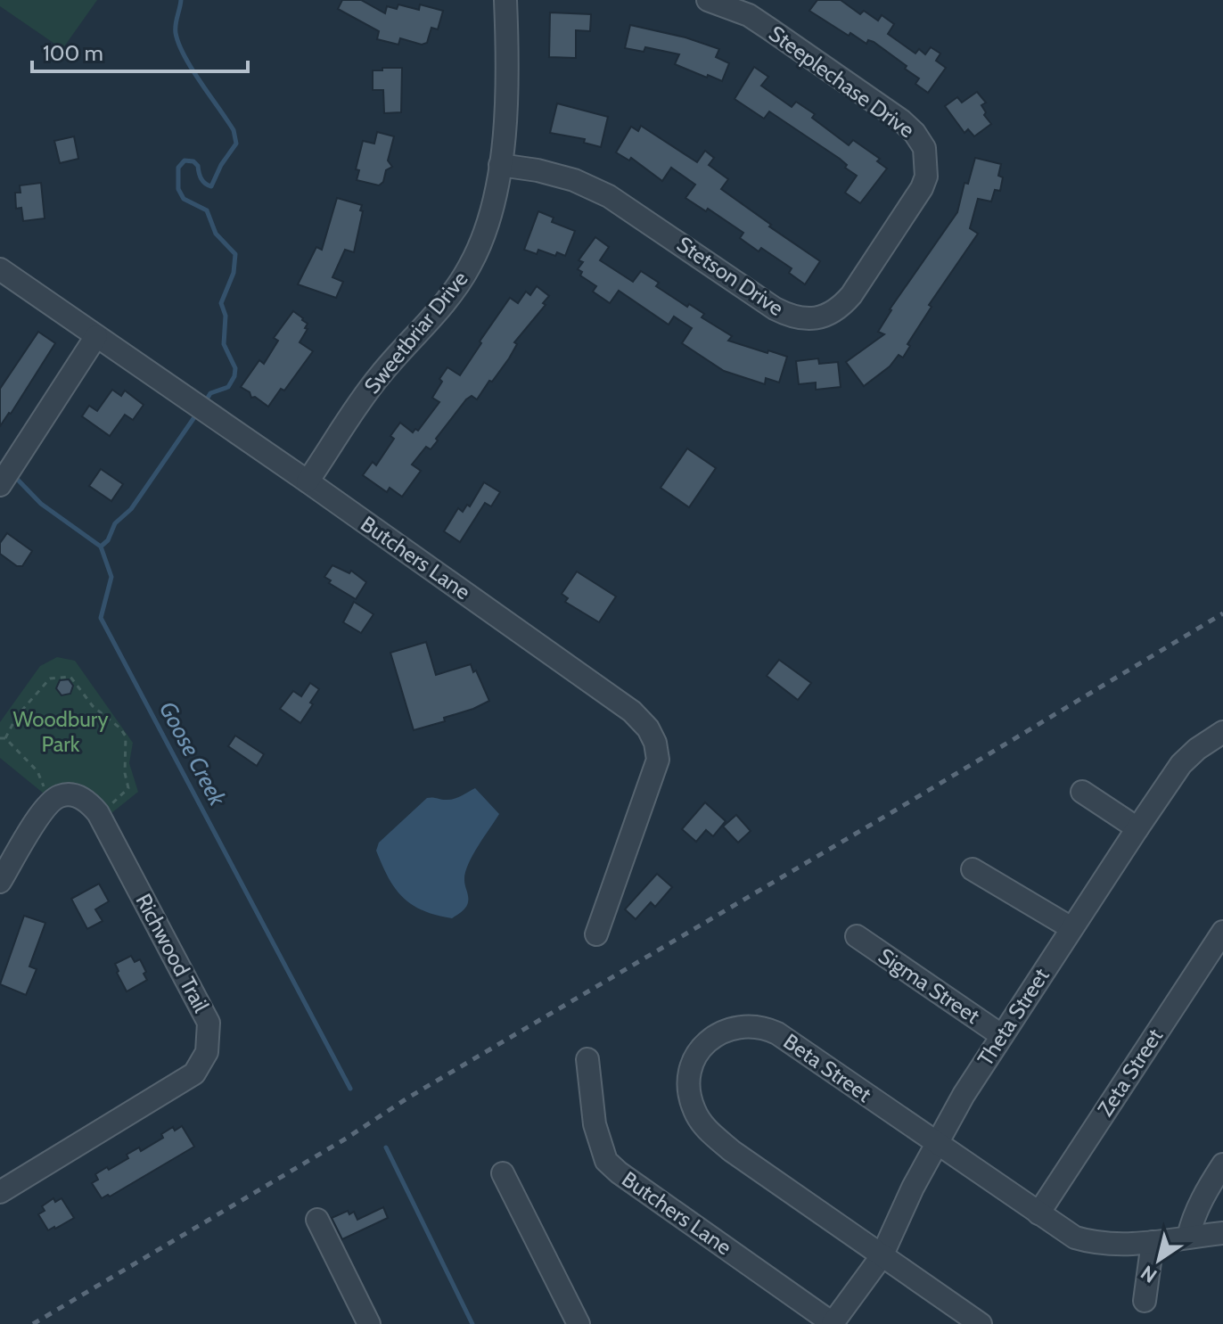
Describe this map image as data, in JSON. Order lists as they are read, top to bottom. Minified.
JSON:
{"streets":{"street":["Steeplechase Drive","Stetson Drive","Sweetbriar Drive","Butchers Lane","Richwood Trail","Sigma Street","Theta Street","Beta Street","Zeta Street"]},"crossings":[["Steeplechase Drive","Stetson Drive"],["Stetson Drive","Sweetbriar Drive"],["Sweetbriar Drive","Butchers Lane"],["Butchers Lane","Theta Street"],["Sigma Street","Theta Street"],["Theta Street","Beta Street"],["Beta Street","Zeta Street"]],"water":["Goose Creek"],"parks":["Woodbury Park"],"scale_bar":"100 m","north":"bottom left"}
